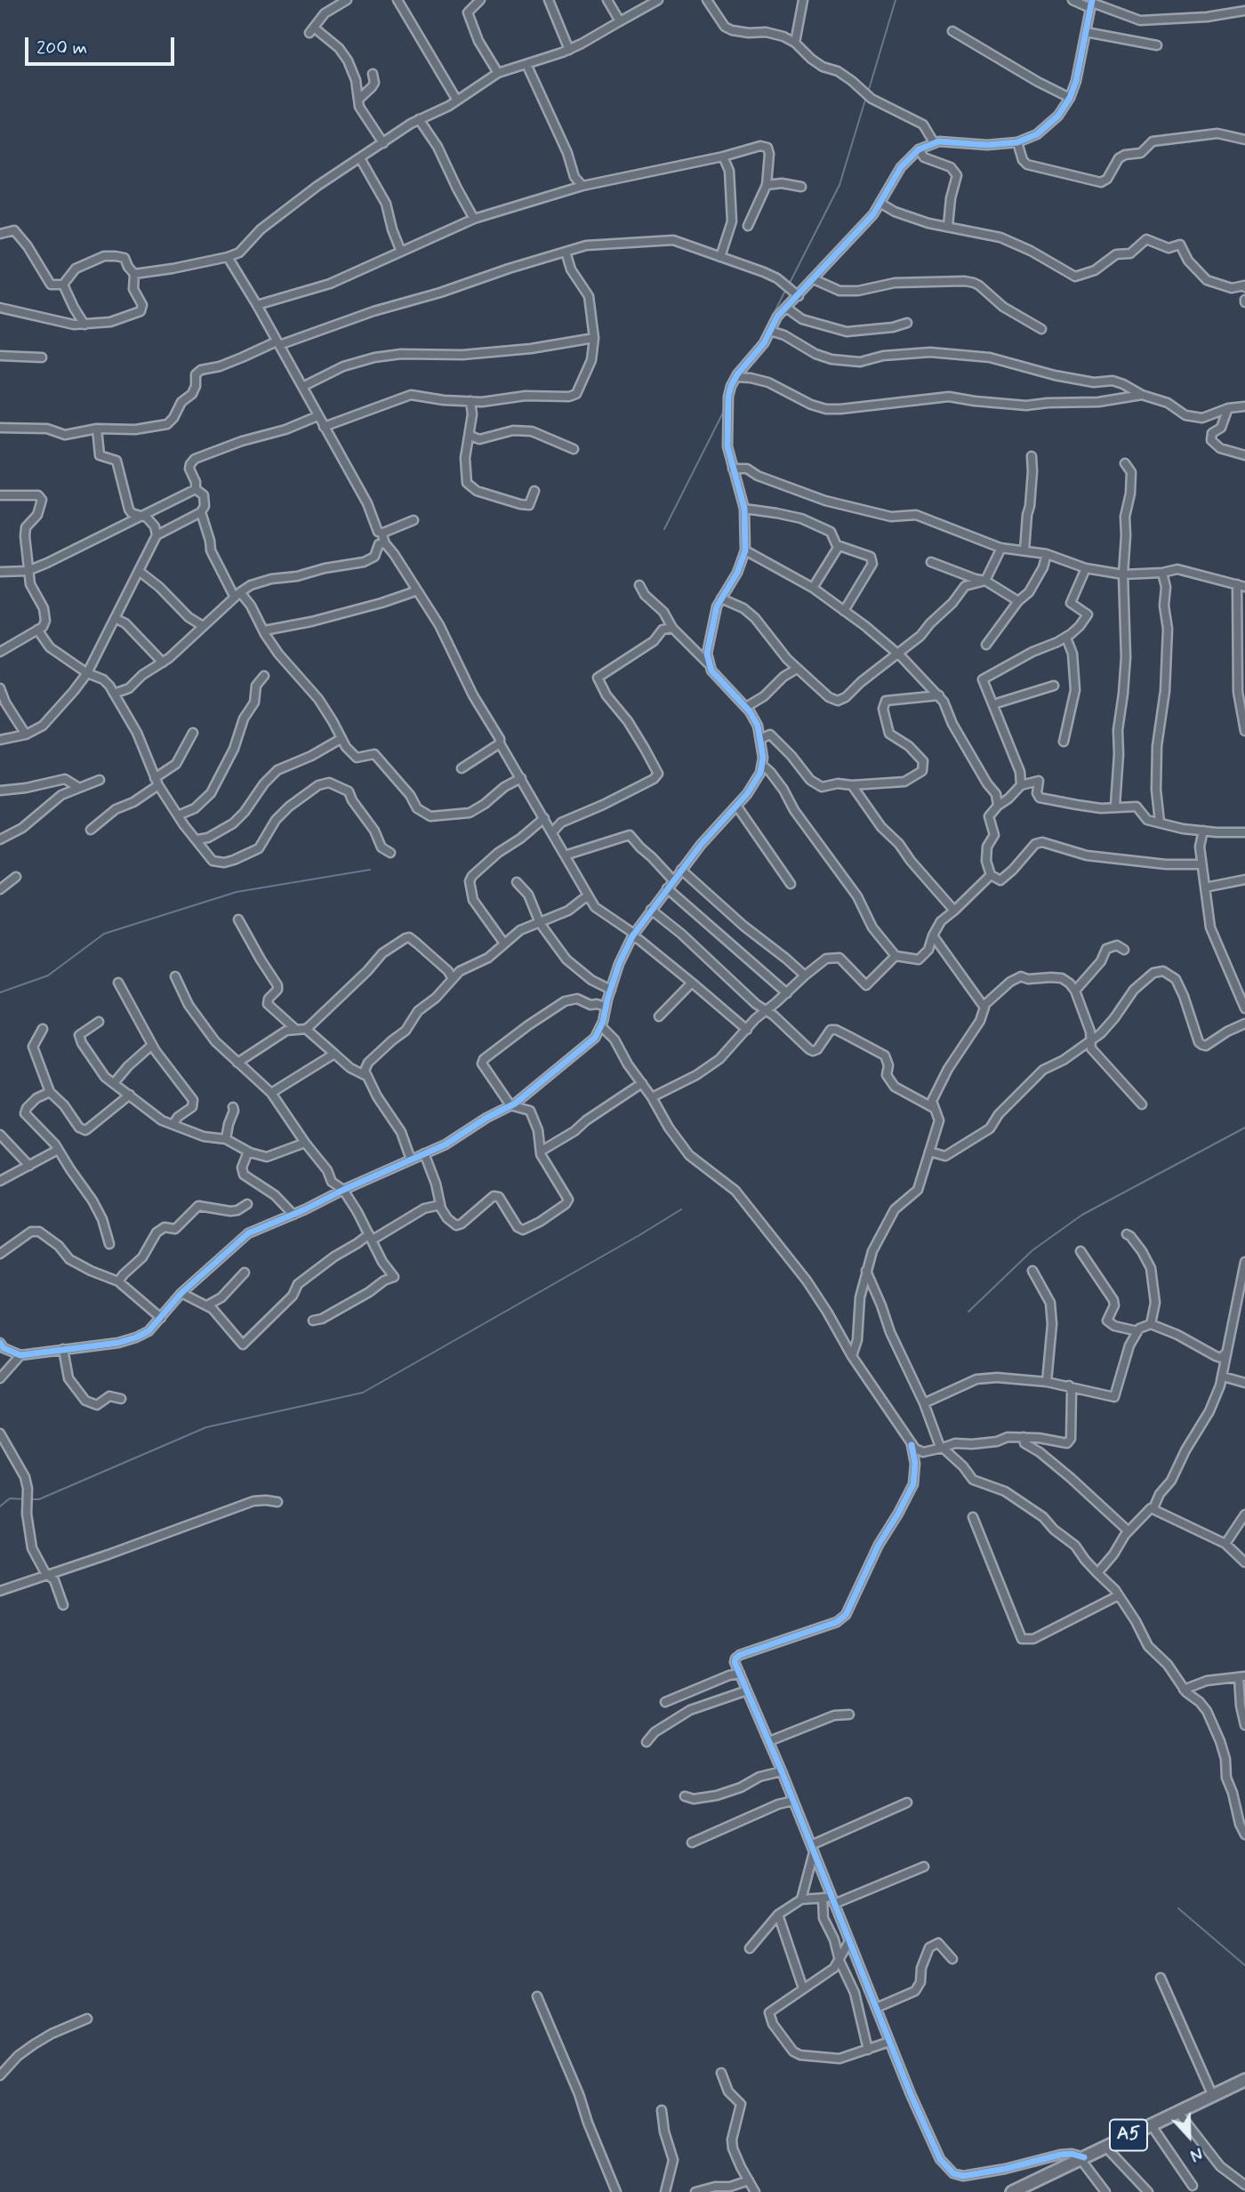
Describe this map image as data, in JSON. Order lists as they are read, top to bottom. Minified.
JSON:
{"streets":{"highway":["A5"]},"scale_bar":"200 m","north":"bottom"}
